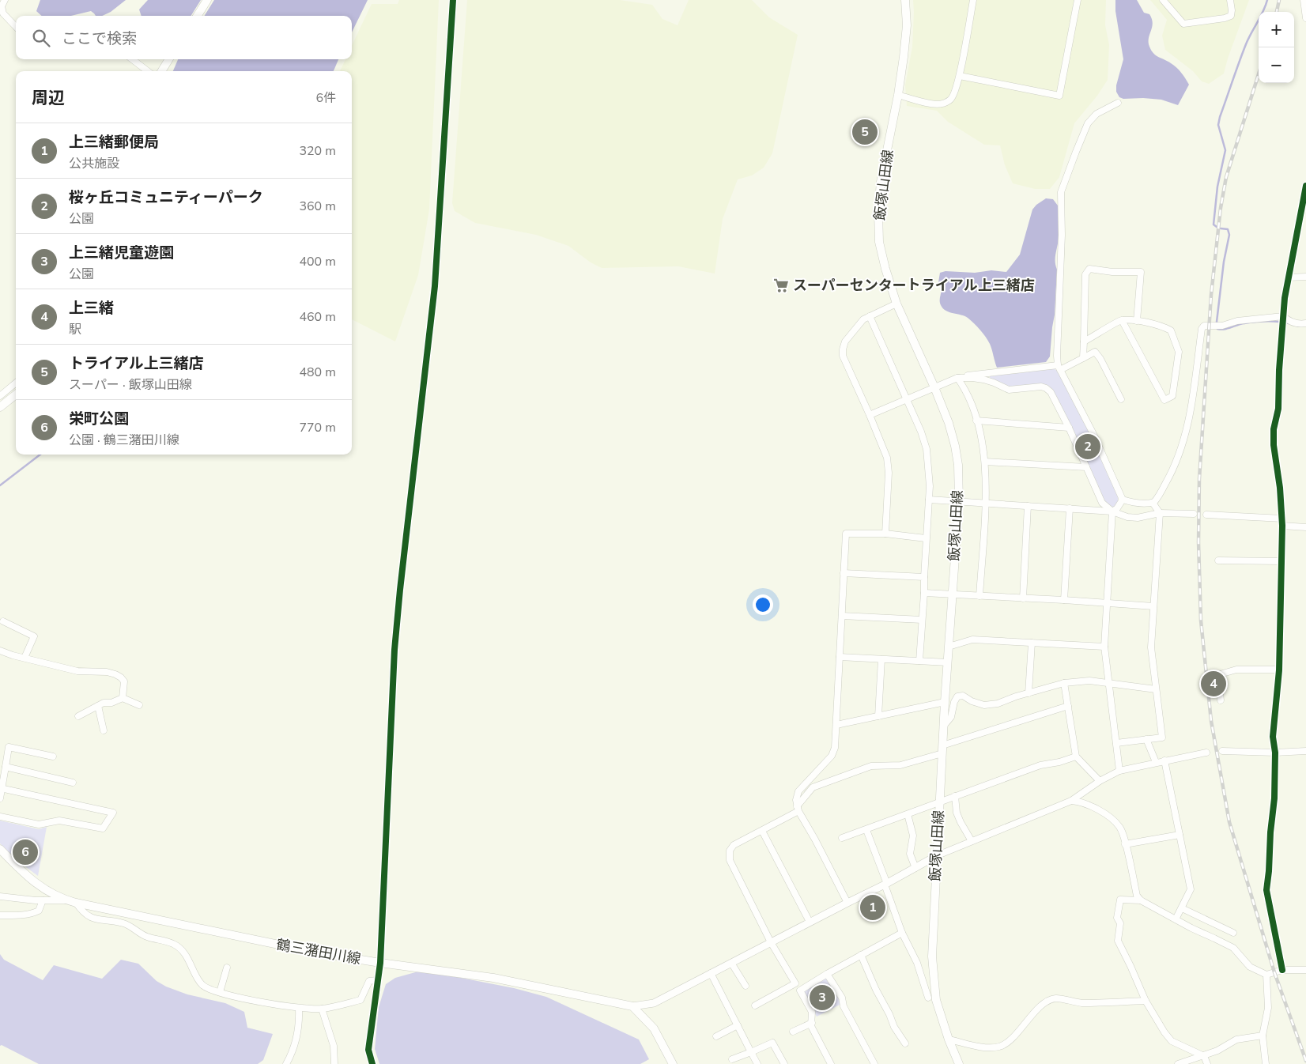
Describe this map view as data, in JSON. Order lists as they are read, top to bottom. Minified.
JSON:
{"streets":{"main road":["飯塚山田線","鶴三潴田川線"]},"places":{"supermarket":["スーパーセンタートライアル上三緒店"]},"page":{"map_buttons":["+","−"],"search":"ここで検索","heading":["周辺","6件"],"pins":["5","2","4","6","1","3"],"list":[{"mark":"1","name":"上三緒郵便局","note":"公共施設","value":"320 m"},{"mark":"2","name":"桜ヶ丘コミュニティーパーク","note":"公園","value":"360 m"},{"mark":"3","name":"上三緒児童遊園","note":"公園","value":"400 m"},{"mark":"4","name":"上三緒","note":"駅","value":"460 m"},{"mark":"5","name":"トライアル上三緒店","note":"スーパー · 飯塚山田線","value":"480 m"},{"mark":"6","name":"栄町公園","note":"公園 · 鶴三潴田川線","value":"770 m"}]}}
